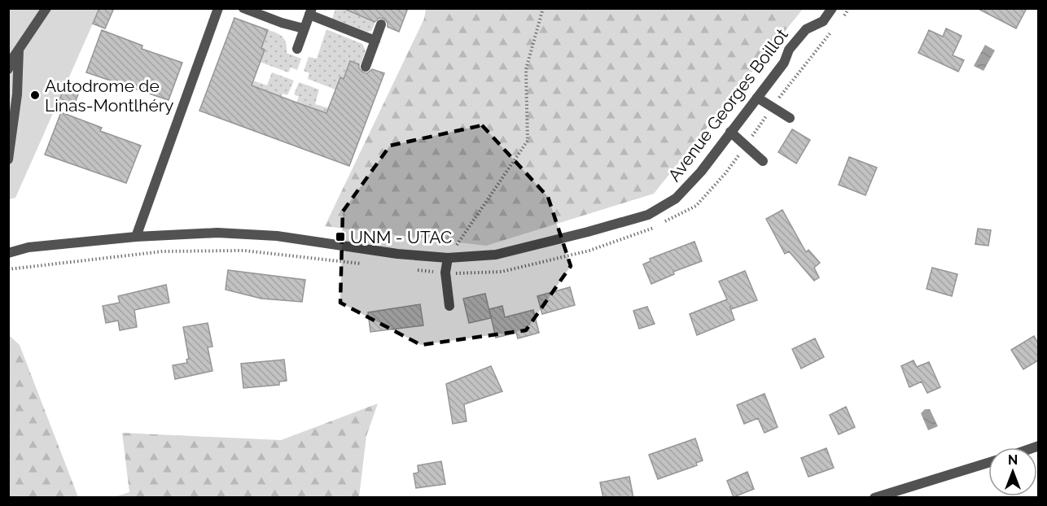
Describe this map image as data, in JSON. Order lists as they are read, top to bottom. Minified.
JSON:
{"streets":{"street":["Avenue Georges Boillot"]},"places":{"other":["Autodrome de Linas-Montlhéry"],"transit":["UNM - UTAC"]},"north":"top"}
